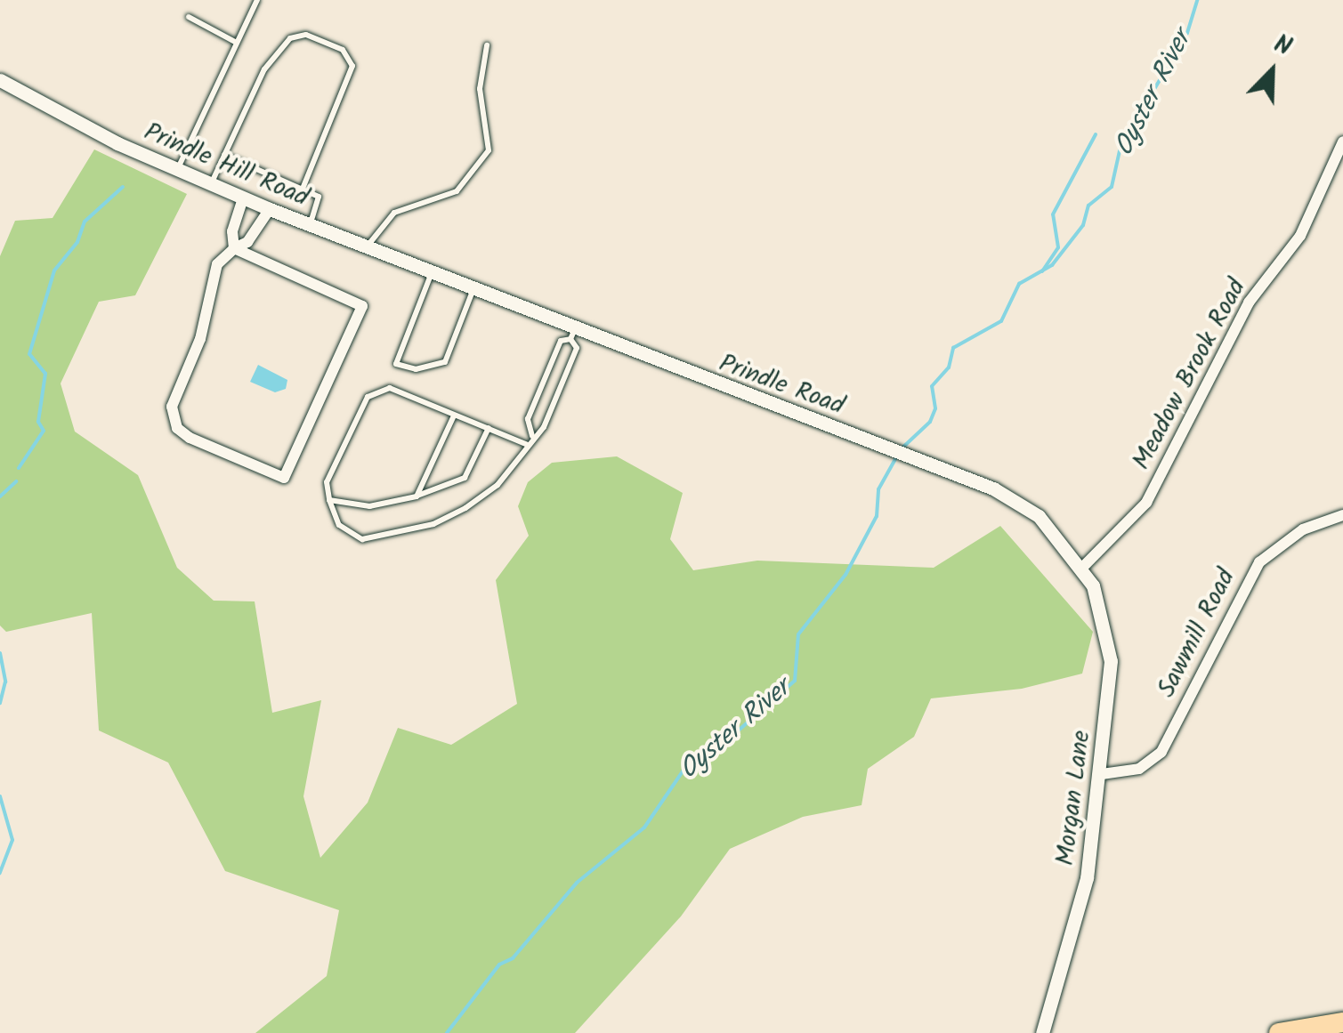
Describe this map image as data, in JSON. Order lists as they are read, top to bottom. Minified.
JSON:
{"streets":{"street":["Prindle Hill Road","Meadow Brook Road","Prindle Road","Sawmill Road","Morgan Lane"]},"crossings":[["Prindle Hill Road","Prindle Road"],["Meadow Brook Road","Prindle Road"],["Meadow Brook Road","Morgan Lane"],["Prindle Road","Morgan Lane"],["Sawmill Road","Morgan Lane"]],"water":["Oyster River"],"north":"top right"}
